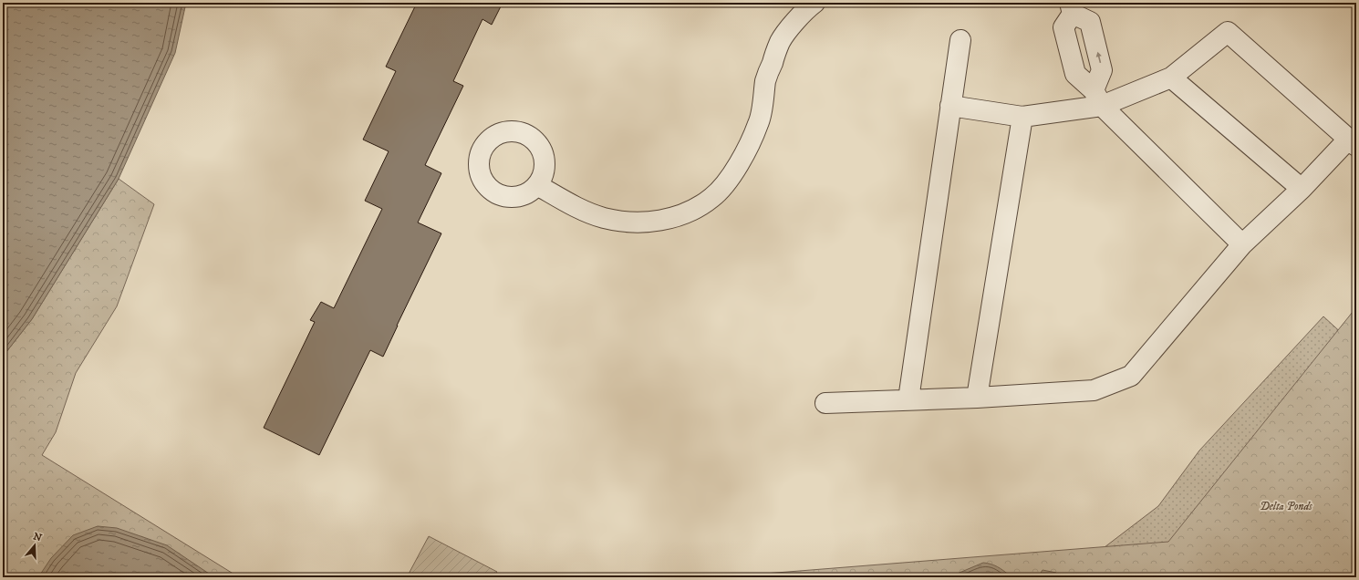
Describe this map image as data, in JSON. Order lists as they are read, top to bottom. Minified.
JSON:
{"parks":["Delta Ponds"],"north":"top"}
